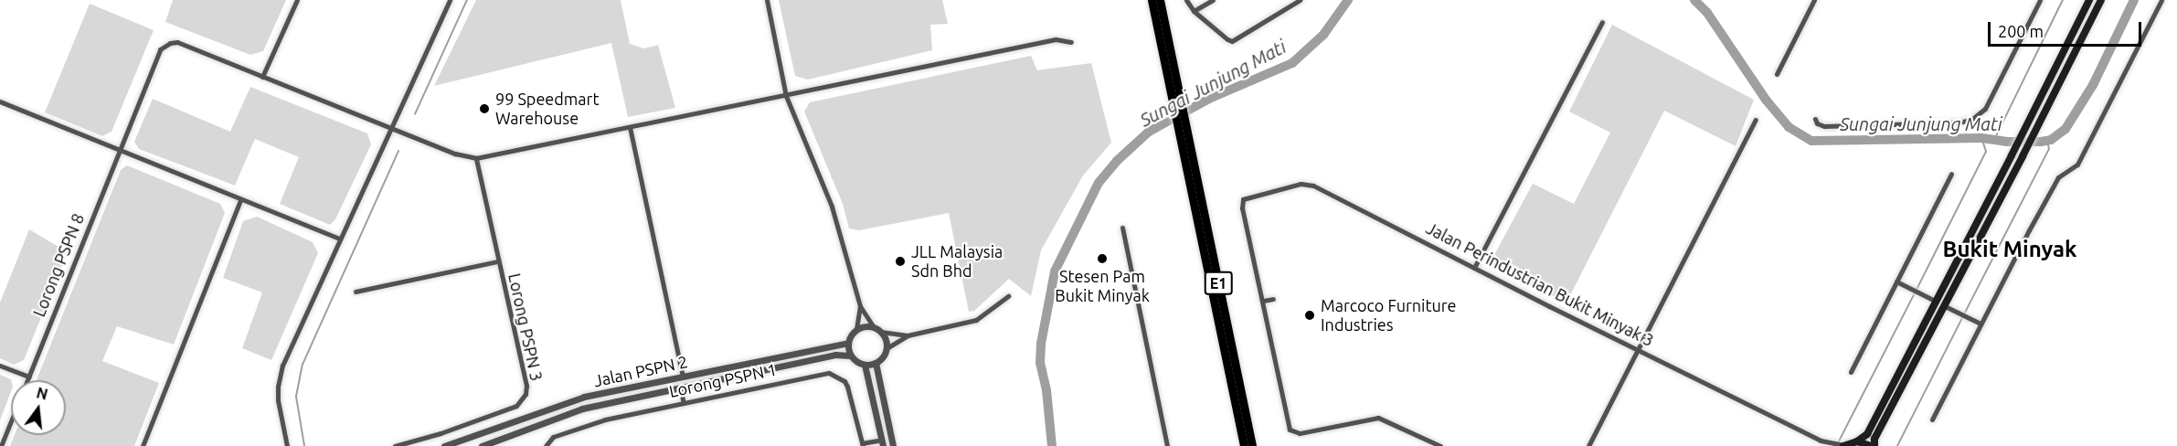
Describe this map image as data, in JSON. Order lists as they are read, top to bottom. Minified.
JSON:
{"streets":{"highway":["E1"],"street":["Lorong PSPN 8","Jalan Perindustrian Bukit Minyak 3","Lorong PSPN 3","Jalan PSPN 2","Lorong PSPN 1"]},"districts":["Bukit Minyak"],"water":["Sungai Junjung Mati"],"places":["99 Speedmart Warehouse","Stesen Pam Bukit Minyak","JLL Malaysia Sdn Bhd","Marcoco Furniture Industries"],"scale_bar":"200 m","north":"top"}
